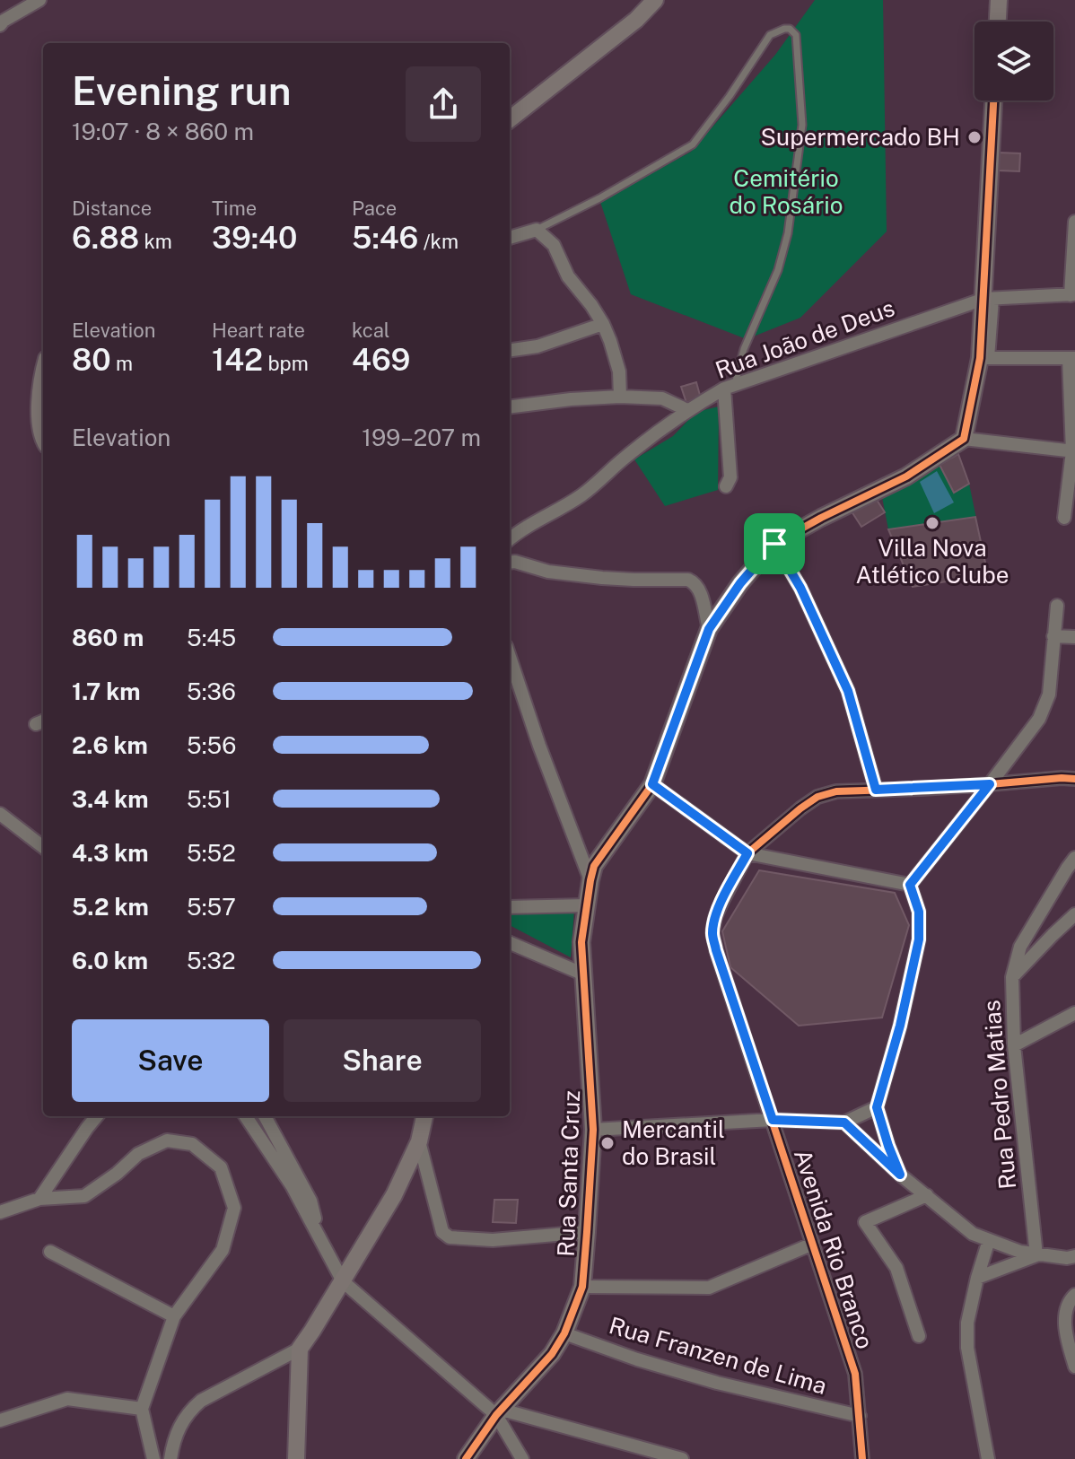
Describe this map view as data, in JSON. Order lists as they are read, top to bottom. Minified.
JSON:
{"streets":{"street":["Rua João de Deus","Rua Pedro Matias","Rua Santa Cruz","Avenida Rio Branco","Rua Franzen de Lima"]},"crossings":[["Rua Santa Cruz","Rua Franzen de Lima"],["Avenida Rio Branco","Rua Franzen de Lima"]],"parks":["Cemitério do Rosário"],"places":["Supermercado BH","Villa Nova Atlético Clube","Mercantil do Brasil"],"page":{"heading":["Evening run","19:07 · 8 × 860 m"],"stats":[["Distance","6.88 km"],["Time","39:40"],["Pace","5:46 /km"],["Elevation","80 m"],["Heart rate","142 bpm"],["kcal","469"]],"chart":["Elevation","199–207 m"],"list":[{"name":"860 m","note":"5:45"},{"name":"1.7 km","note":"5:36"},{"name":"2.6 km","note":"5:56"},{"name":"3.4 km","note":"5:51"},{"name":"4.3 km","note":"5:52"},{"name":"5.2 km","note":"5:57"},{"name":"6.0 km","note":"5:32"}],"buttons":["Save","Share"]}}
